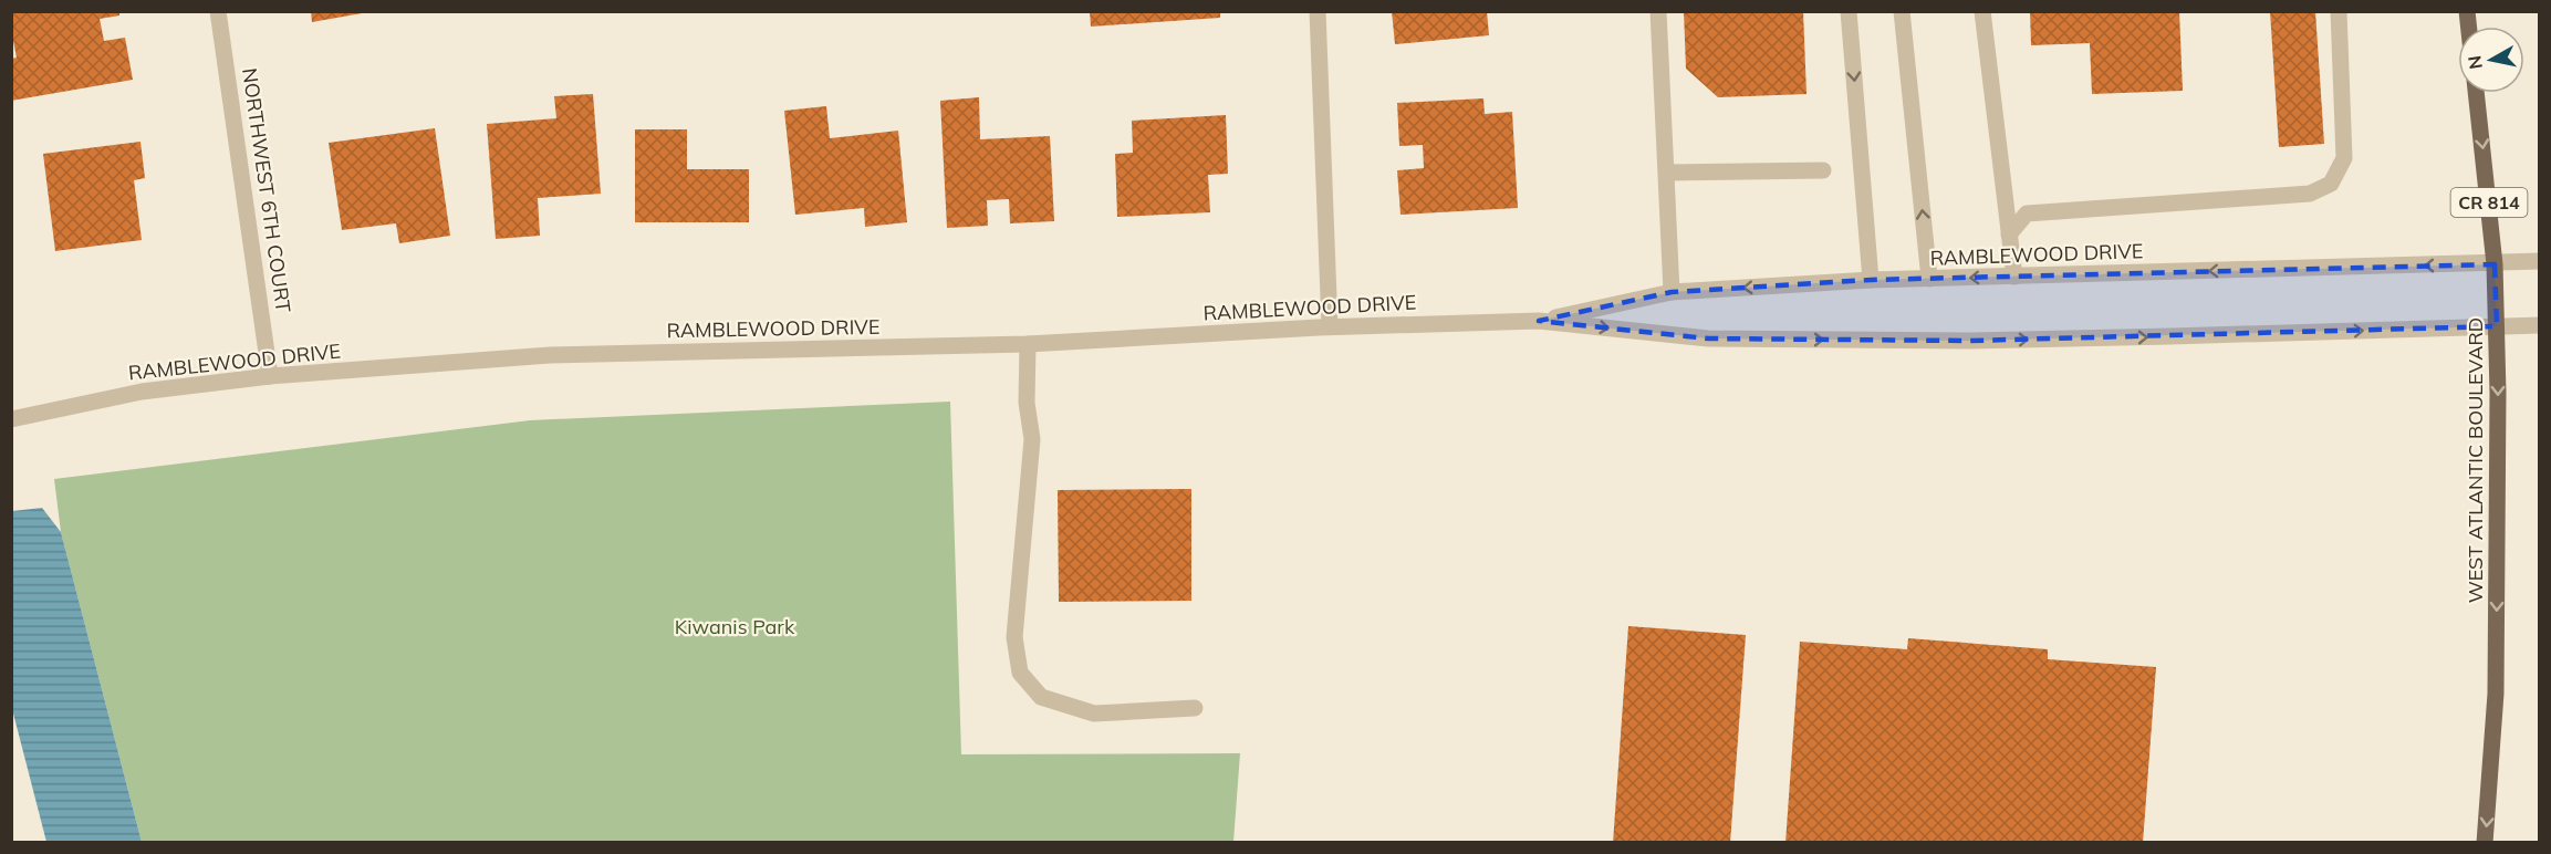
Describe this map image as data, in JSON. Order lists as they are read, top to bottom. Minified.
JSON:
{"streets":{"main road":["CR 814","WEST ATLANTIC BOULEVARD"],"street":["NORTHWEST 6TH COURT","RAMBLEWOOD DRIVE"]},"crossings":[["NORTHWEST 6TH COURT","RAMBLEWOOD DRIVE"],["RAMBLEWOOD DRIVE","WEST ATLANTIC BOULEVARD"]],"one_way":["WEST ATLANTIC BOULEVARD"],"parks":["Kiwanis Park"],"north":"left"}
